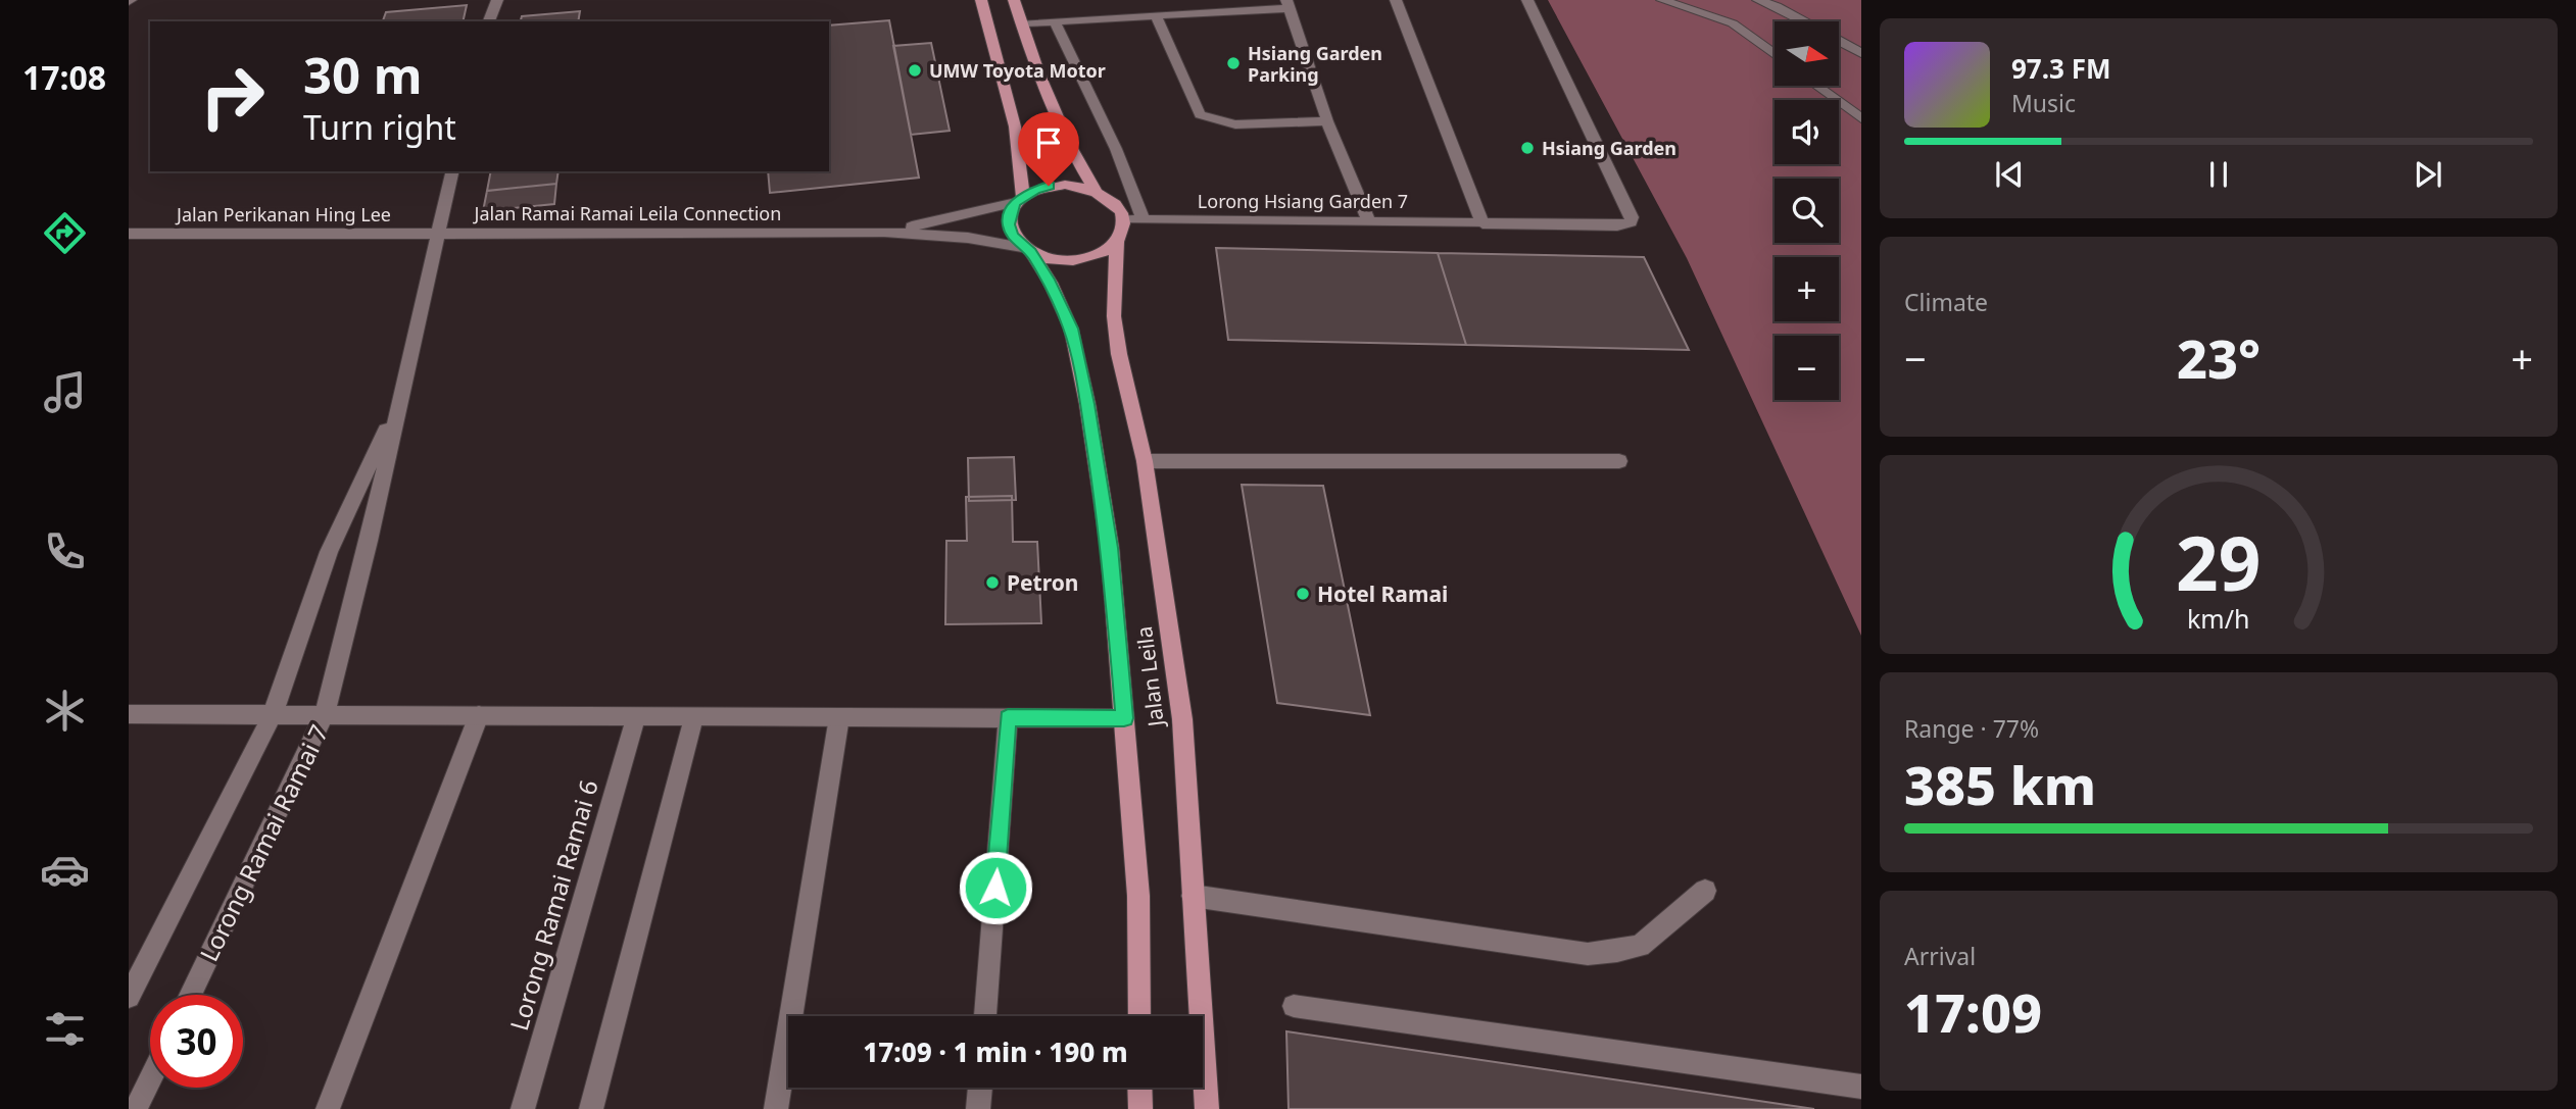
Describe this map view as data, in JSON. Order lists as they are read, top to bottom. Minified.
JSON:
{"streets":{"main road":["Jalan Leila"],"street":["Lorong Hsiang Garden 7","Jalan Ramai Ramai Leila Connection","Jalan Perikanan Hing Lee","Lorong Ramai Ramai 7","Lorong Ramai Ramai 6"]},"crossings":[["Lorong Hsiang Garden 7","Jalan Ramai Ramai Leila Connection"],["Lorong Hsiang Garden 7","Jalan Leila"],["Jalan Ramai Ramai Leila Connection","Jalan Perikanan Hing Lee"],["Jalan Ramai Ramai Leila Connection","Jalan Leila"]],"places":["Hsiang Garden Parking","UMW Toyota Motor","Hsiang Garden","Petron","Hotel Ramai"],"north":"right","page":{"tabs":"17:08","map_buttons":["+","−"],"turn":["30 m","Turn right"],"song":["97.3 FM","Music"],"tile":["Climate",["Range · 77%","385 km"],["Arrival","17:09"]],"heat":["−","23°","+"],"limit":"30","trip":"17:09 · 1 min · 190 m","gauge":["29","km/h"]}}
